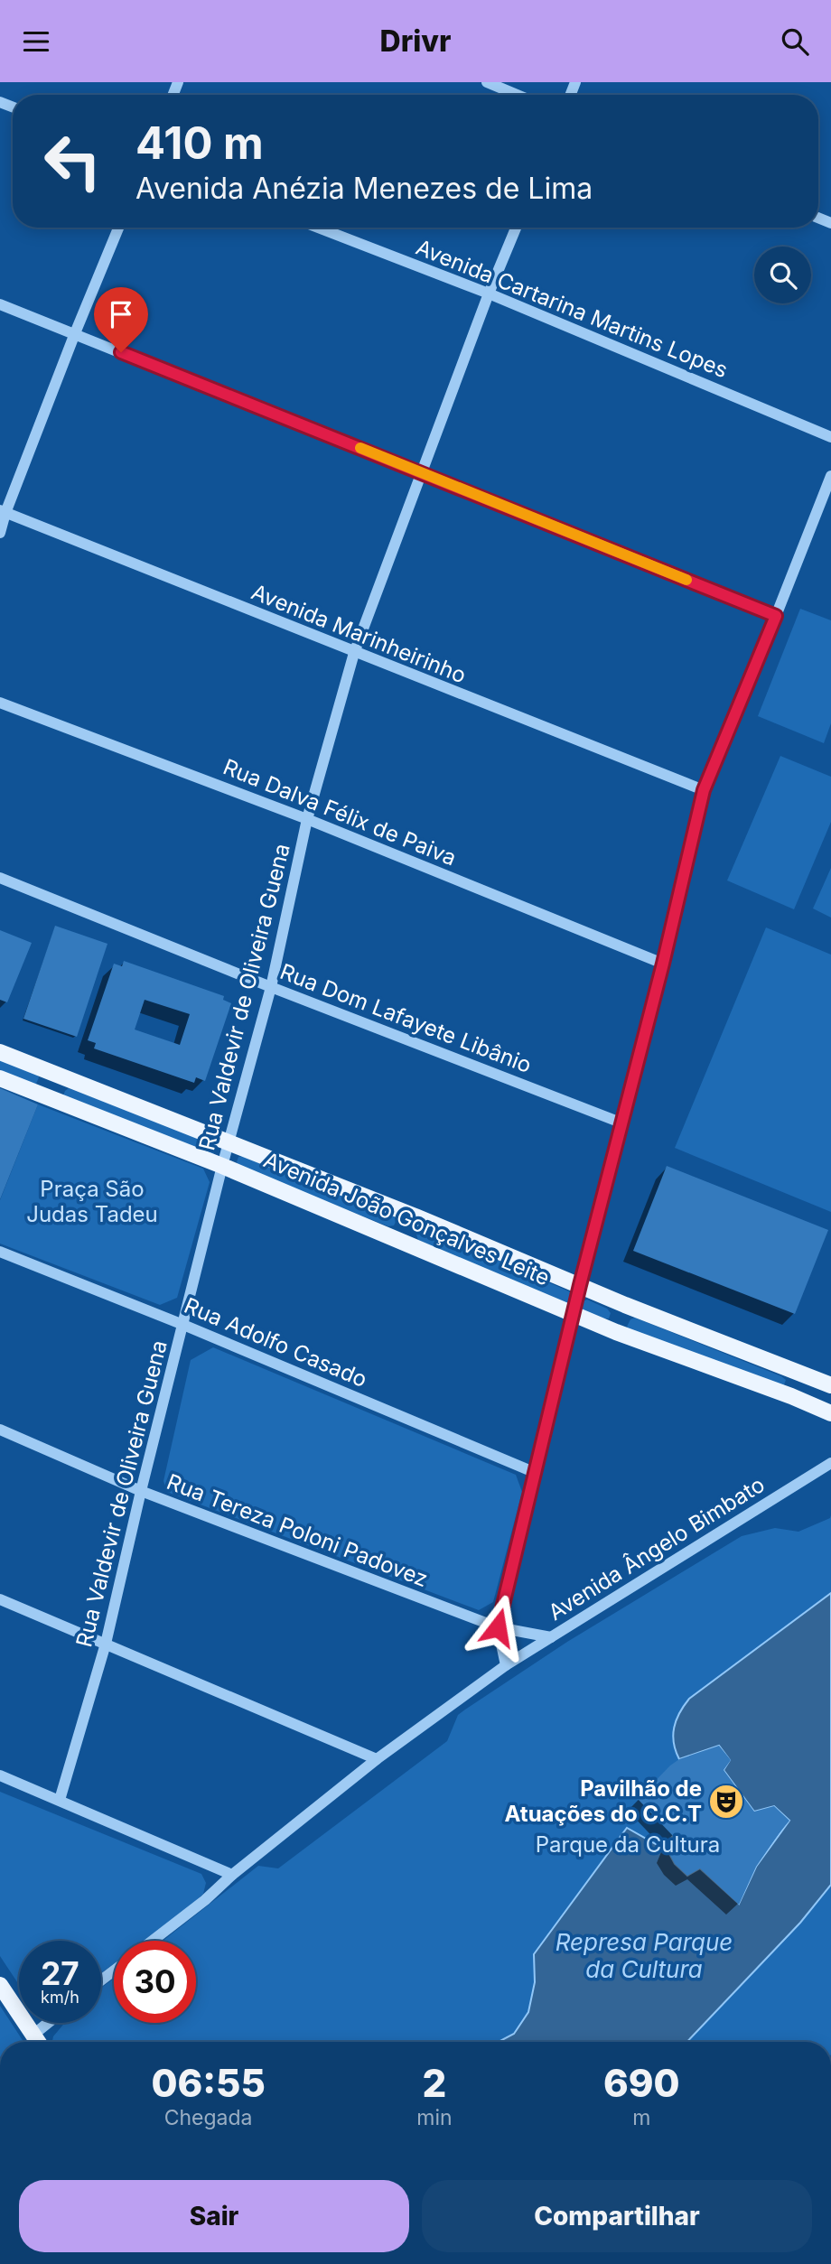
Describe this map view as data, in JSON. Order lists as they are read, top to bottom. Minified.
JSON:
{"streets":{"main road":["Avenida João Gonçalves Leite"],"street":["Avenida Cartarina Martins Lopes","Avenida Marinheirinho","Rua Dalva Félix de Paiva","Rua Valdevir de Oliveira Guena","Rua Dom Lafayete Libânio","Rua Adolfo Casado","Rua Tereza Poloni Padovez","Avenida Ângelo Bimbato"]},"crossings":[["Avenida Cartarina Martins Lopes","Rua Valdevir de Oliveira Guena"],["Avenida Marinheirinho","Rua Valdevir de Oliveira Guena"],["Rua Dalva Félix de Paiva","Rua Valdevir de Oliveira Guena"],["Rua Valdevir de Oliveira Guena","Rua Dom Lafayete Libânio"],["Rua Valdevir de Oliveira Guena","Avenida João Gonçalves Leite"],["Rua Valdevir de Oliveira Guena","Rua Adolfo Casado"],["Rua Valdevir de Oliveira Guena","Rua Tereza Poloni Padovez"],["Rua Tereza Poloni Padovez","Avenida Ângelo Bimbato"]],"water":["Represa Parque da Cultura"],"parks":["Praça São Judas Tadeu","Parque da Cultura"],"places":{"theatre":["Pavilhão de Atuações do C.C.T"]},"page":{"header":"Drivr","turn":["410 m","Avenida Anézia Menezes de Lima"],"speed":"27 km/h","limit":"30","eta":["06:55","Chegada","2","min","690","m"],"buttons":["Sair","Compartilhar"]}}
